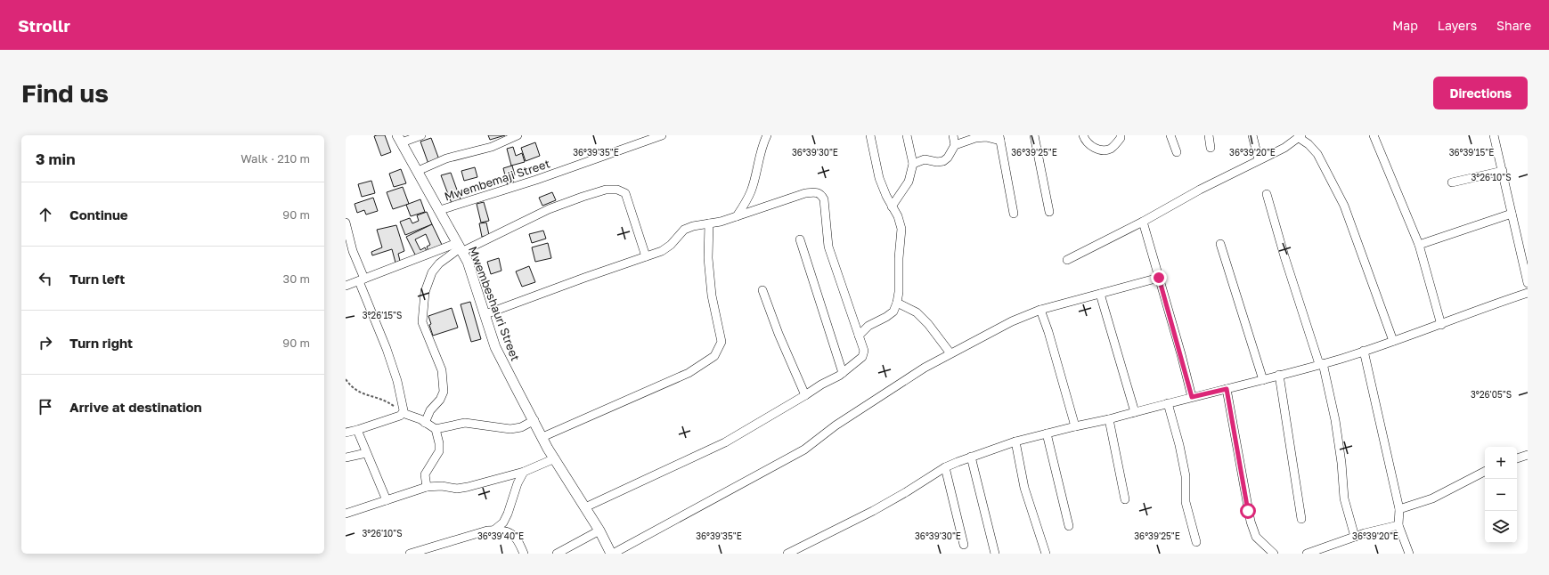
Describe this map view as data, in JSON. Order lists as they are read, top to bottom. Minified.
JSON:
{"streets":{"street":["Mwembemaji Street","Mwembeshauri Street"]},"crossings":[["Mwembemaji Street","Mwembeshauri Street"]],"page":{"header":"Strollr","nav":["Map","Layers","Share"],"buttons":"Directions","title":"Find us","heading":["3 min","Walk · 210 m"],"list":[["Continue","90 m"],["Turn left","30 m"],["Turn right","90 m"],"Arrive at destination"],"map_buttons":["+","−"]},"coordinates":["36°39'35\"E","36°39'30\"E","36°39'25\"E","36°39'20\"E","36°39'15\"E","3°26'10\"S","3°26'15\"S","3°26'05\"S","36°39'40\"E"]}
